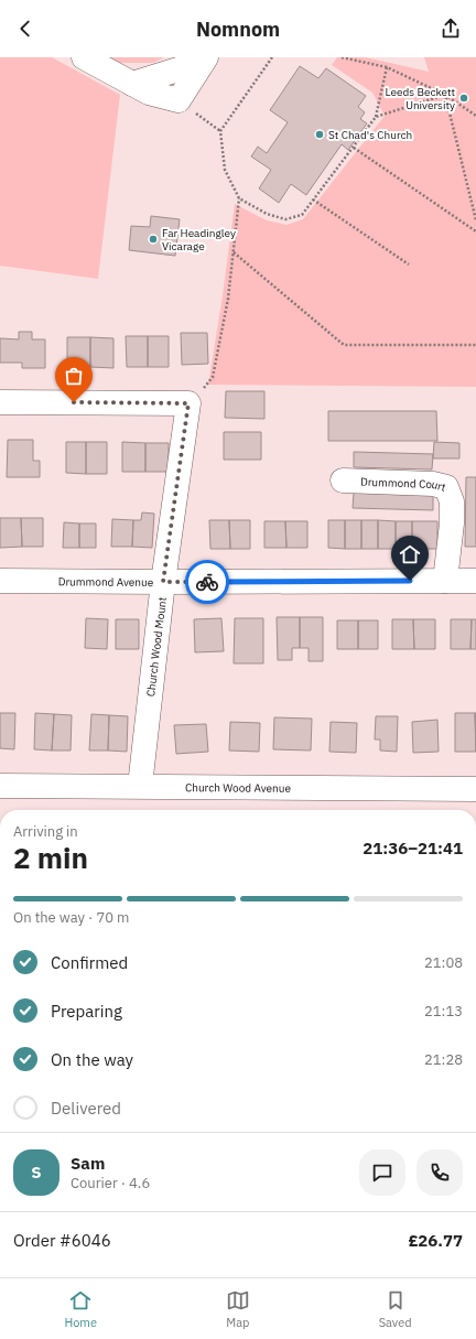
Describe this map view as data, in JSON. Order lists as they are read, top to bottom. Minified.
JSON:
{"streets":{"street":["Drummond Court","Drummond Avenue","Church Wood Mount","Church Wood Avenue"]},"crossings":[["Drummond Court","Drummond Avenue"],["Drummond Avenue","Church Wood Mount"],["Church Wood Mount","Church Wood Avenue"]],"places":["Leeds Beckett University","St Chad's Church","Far Headingley Vicarage"],"page":{"header":"Nomnom","heading":["2 min","Arriving in","21:36–21:41"],"panel":["Sam","Courier · 4.6","Order #6046","£26.77"],"bar":"On the way · 70 m","list":[["Confirmed","21:08"],["Preparing","21:13"],["On the way","21:28"],"Delivered"],"round":"S","tabs":["Home","Map","Saved"]}}
